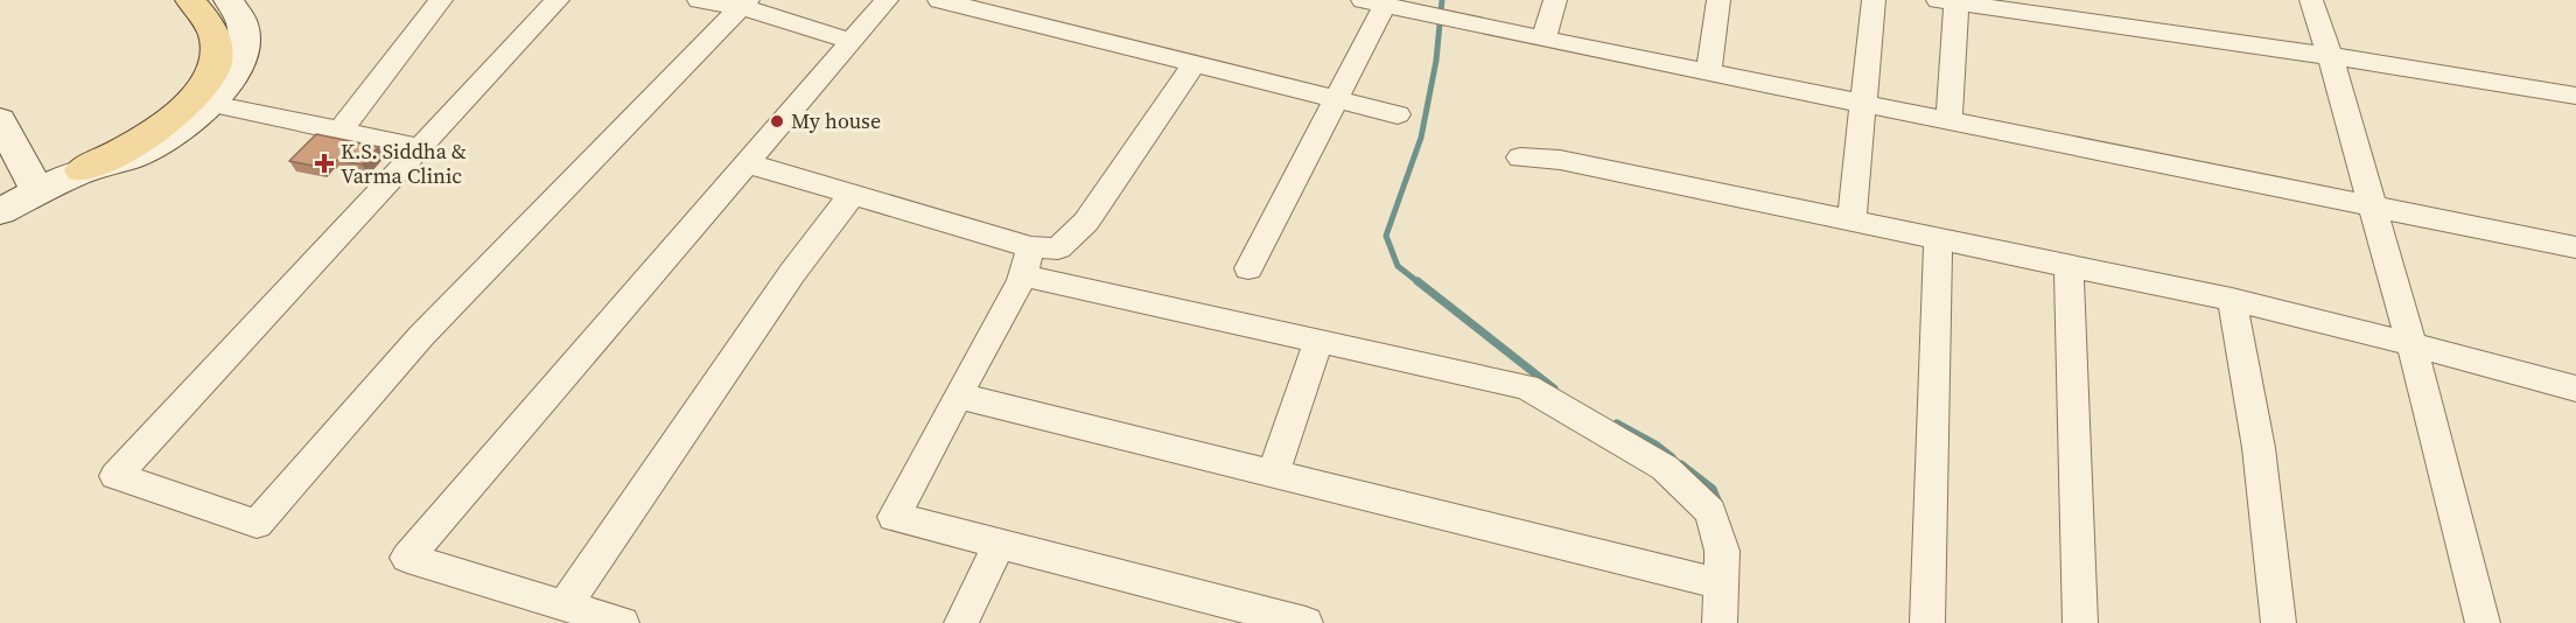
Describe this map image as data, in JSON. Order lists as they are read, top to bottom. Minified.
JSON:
{"places":{"other":["My house"],"health":["K.S. Siddha & Varma Clinic"]}}
